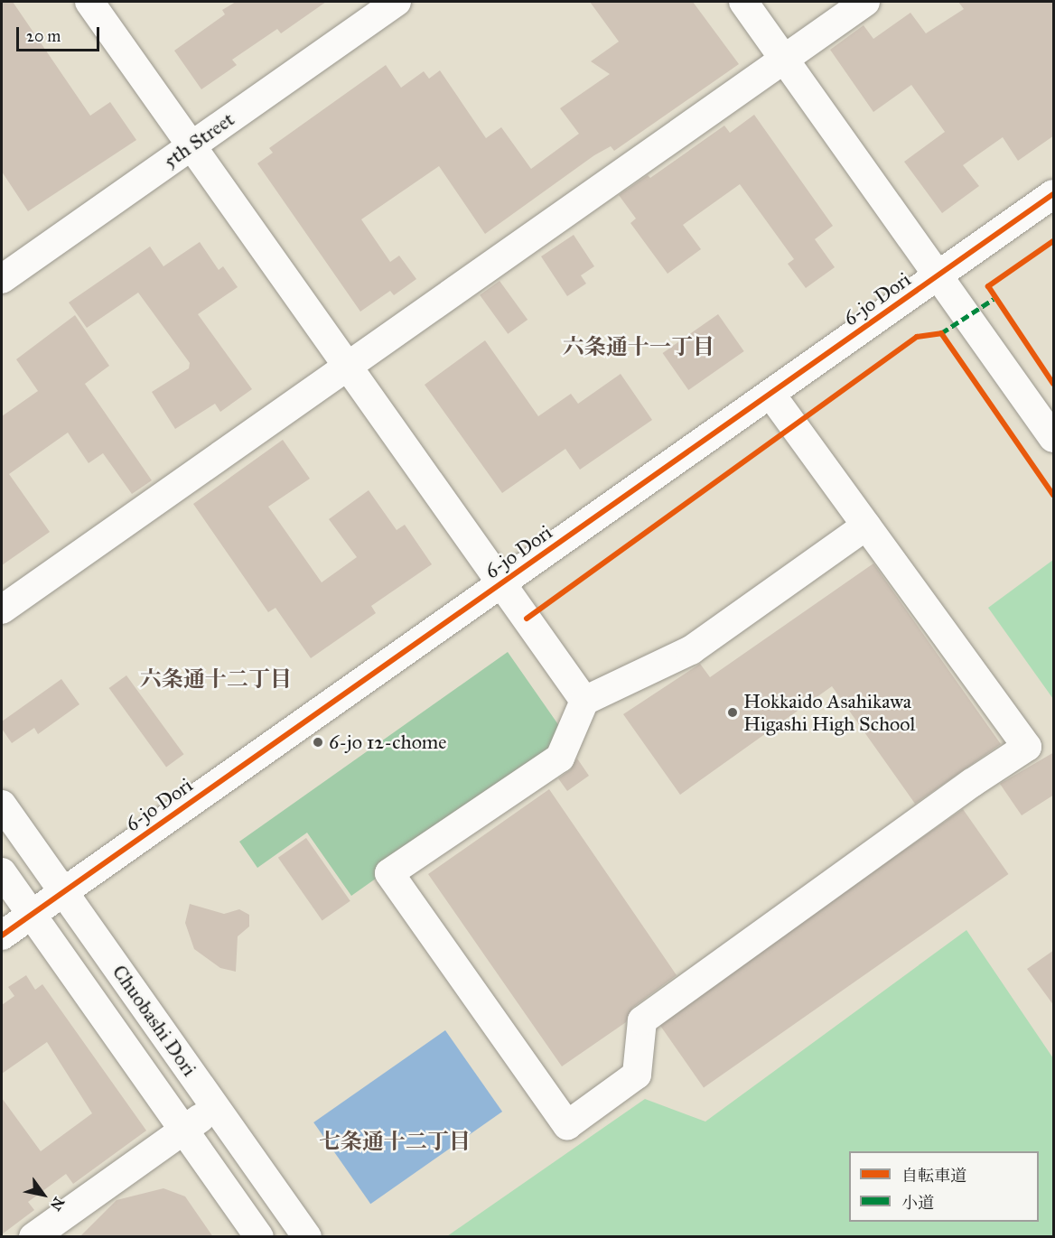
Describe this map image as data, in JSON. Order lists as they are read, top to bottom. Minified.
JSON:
{"streets":{"street":["5th Street","6-jo Dori","Chuobashi Dori"]},"crossings":[["6-jo Dori","Chuobashi Dori"]],"districts":["六条通十一丁目","六条通十二丁目","七条通十二丁目"],"places":["Hokkaido Asahikawa Higashi High School","6-jo 12-chome"],"legend":["自転車道","小道"],"scale_bar":"20 m","north":"bottom right"}
